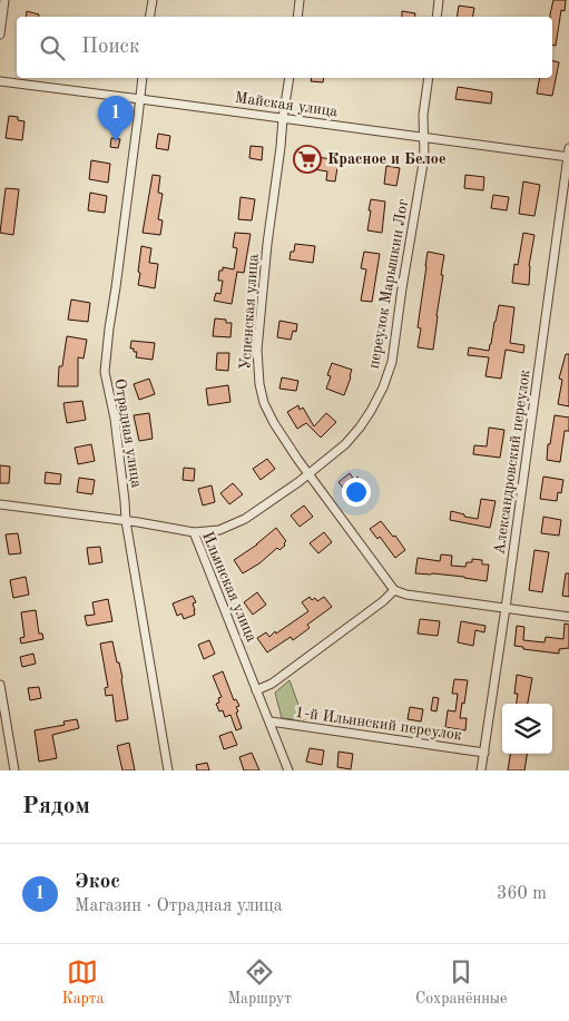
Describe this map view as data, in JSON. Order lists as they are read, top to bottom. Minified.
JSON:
{"streets":{"street":["Майская улица","переулок Марышкин Лог","Успенская улица","Отрадная улица","Александровский переулок","Ильинская улица","1-й Ильинский переулок"]},"crossings":[["Майская улица","переулок Марышкин Лог"],["Майская улица","Успенская улица"],["Майская улица","Отрадная улица"],["Майская улица","Александровский переулок"],["переулок Марышкин Лог","Успенская улица"],["переулок Марышкин Лог","Ильинская улица"],["Отрадная улица","Ильинская улица"],["Александровский переулок","1-й Ильинский переулок"],["Ильинская улица","1-й Ильинский переулок"]],"places":{"supermarket":["Красное и Белое"]},"page":{"search":"Поиск","pins":"1","heading":"Рядом","list":[{"mark":"1","name":"Экос","note":"Магазин · Отрадная улица","value":"360 m"}],"nav":["Карта","Маршрут","Сохранённые"]}}
